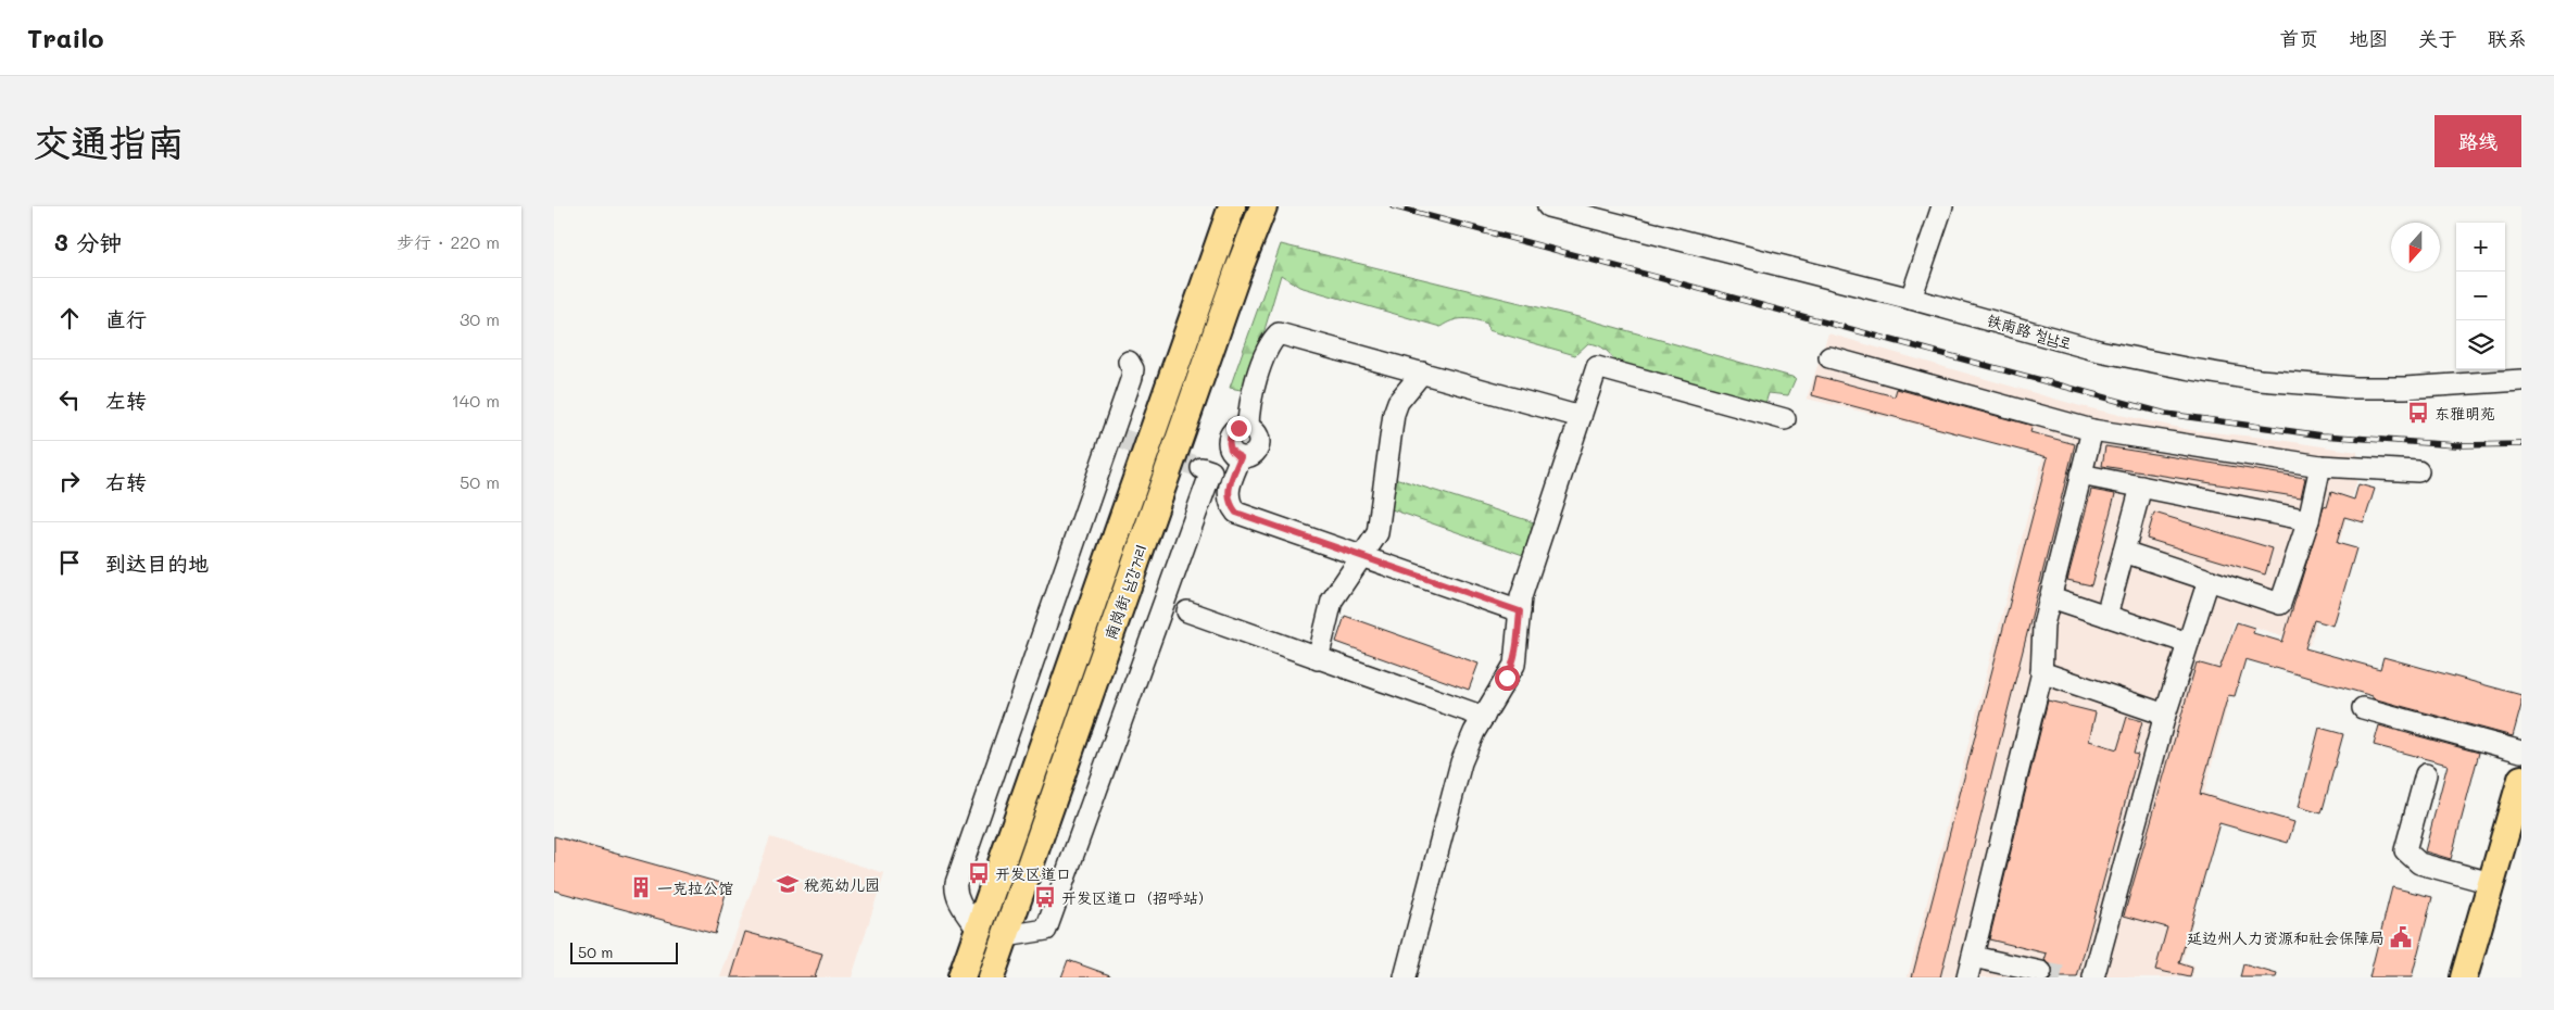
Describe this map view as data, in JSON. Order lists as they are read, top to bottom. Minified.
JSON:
{"streets":{"main road":["南岗街 남강거리"],"street":["铁南路 철남로"]},"places":{"bus stop":["东雅明苑","开发区道口","开发区道口（招呼站）"],"school or university":["税苑幼儿园"],"building":["一克拉公馆"],"public building":["延边州人力资源和社会保障局"]},"scale_bar":"50 m","north":"bottom","page":{"header":"Trailo","nav":["首页","地图","关于","联系"],"buttons":"路线","title":"交通指南","heading":["3 分钟","步行 · 220 m"],"map_buttons":["+","−"],"list":[["直行","30 m"],["左转","140 m"],["右转","50 m"],"到达目的地"],"scale":"50 m"}}
